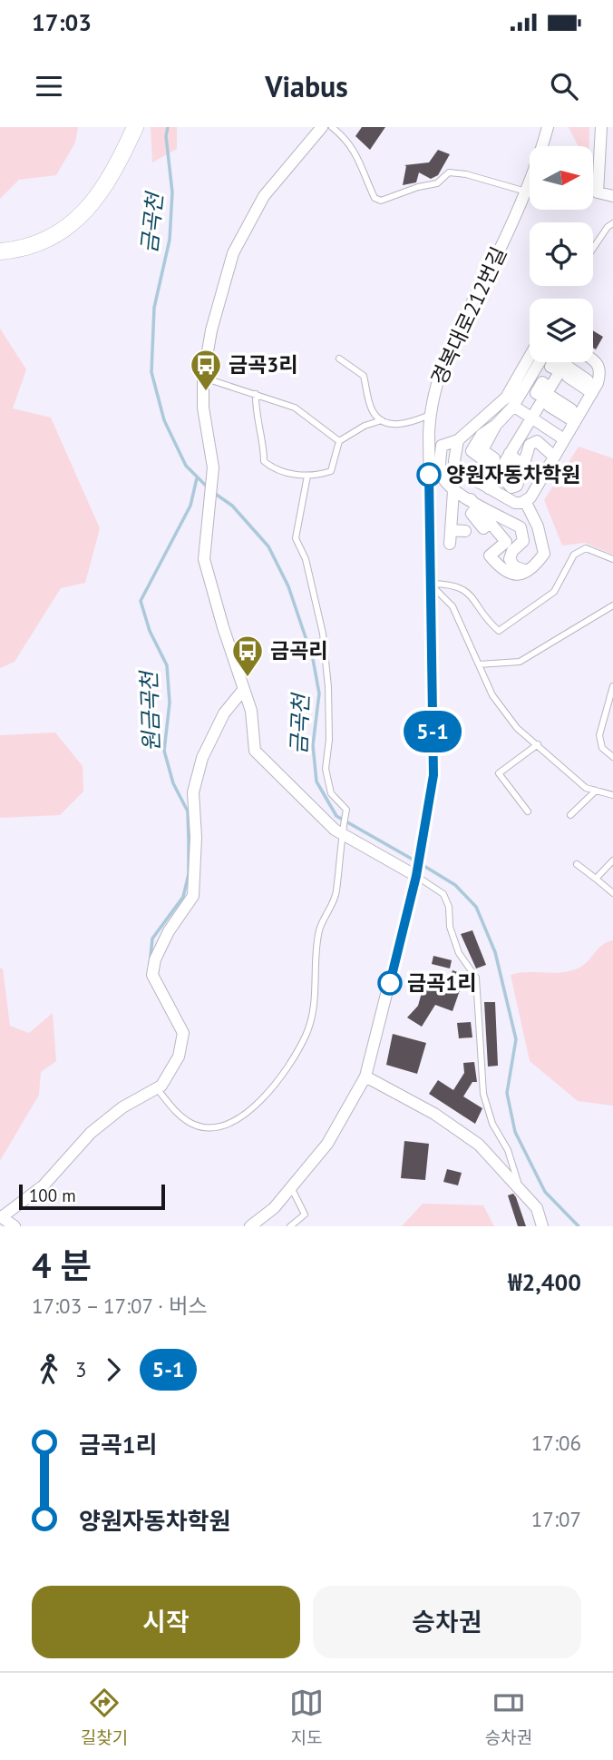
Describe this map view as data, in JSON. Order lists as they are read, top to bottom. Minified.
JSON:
{"streets":{"street":["경복대로212번길"]},"water":["금곡천","원금곡천"],"places":{"bus stop":["금곡3리","금곡리"],"other":["양원자동차학원","금곡1리"]},"lines":["bus line 5-1"],"scale_bar":"100 m","north":"right","page":{"status":"17:03","header":"Viabus","on_map":"5-1","scale":"100 m","heading":["4 분","17:03 – 17:07 · 버스","₩2,400"],"legs":["3","5-1"],"list":[{"name":"금곡1리","value":"17:06"},{"name":"양원자동차학원","value":"17:07"}],"buttons":["시작","승차권"],"tabs":["길찾기","지도","승차권"]}}
